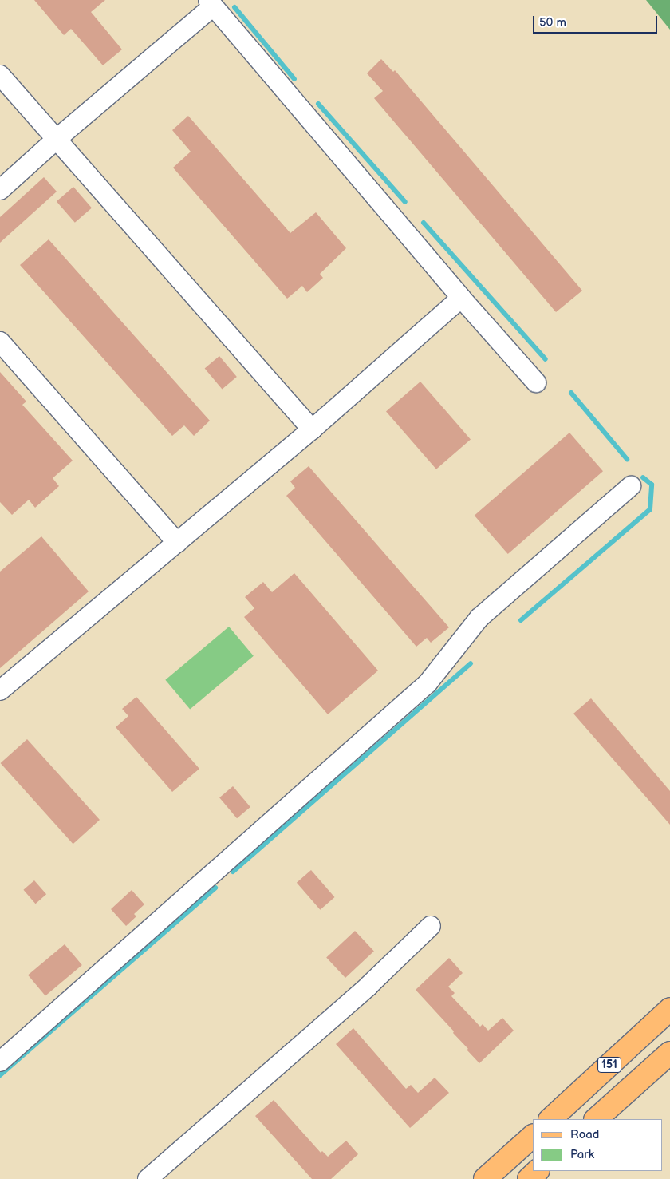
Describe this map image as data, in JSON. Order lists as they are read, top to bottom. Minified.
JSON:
{"streets":{"main road":["151"]},"legend":["Road","Park"],"scale_bar":"50 m"}
